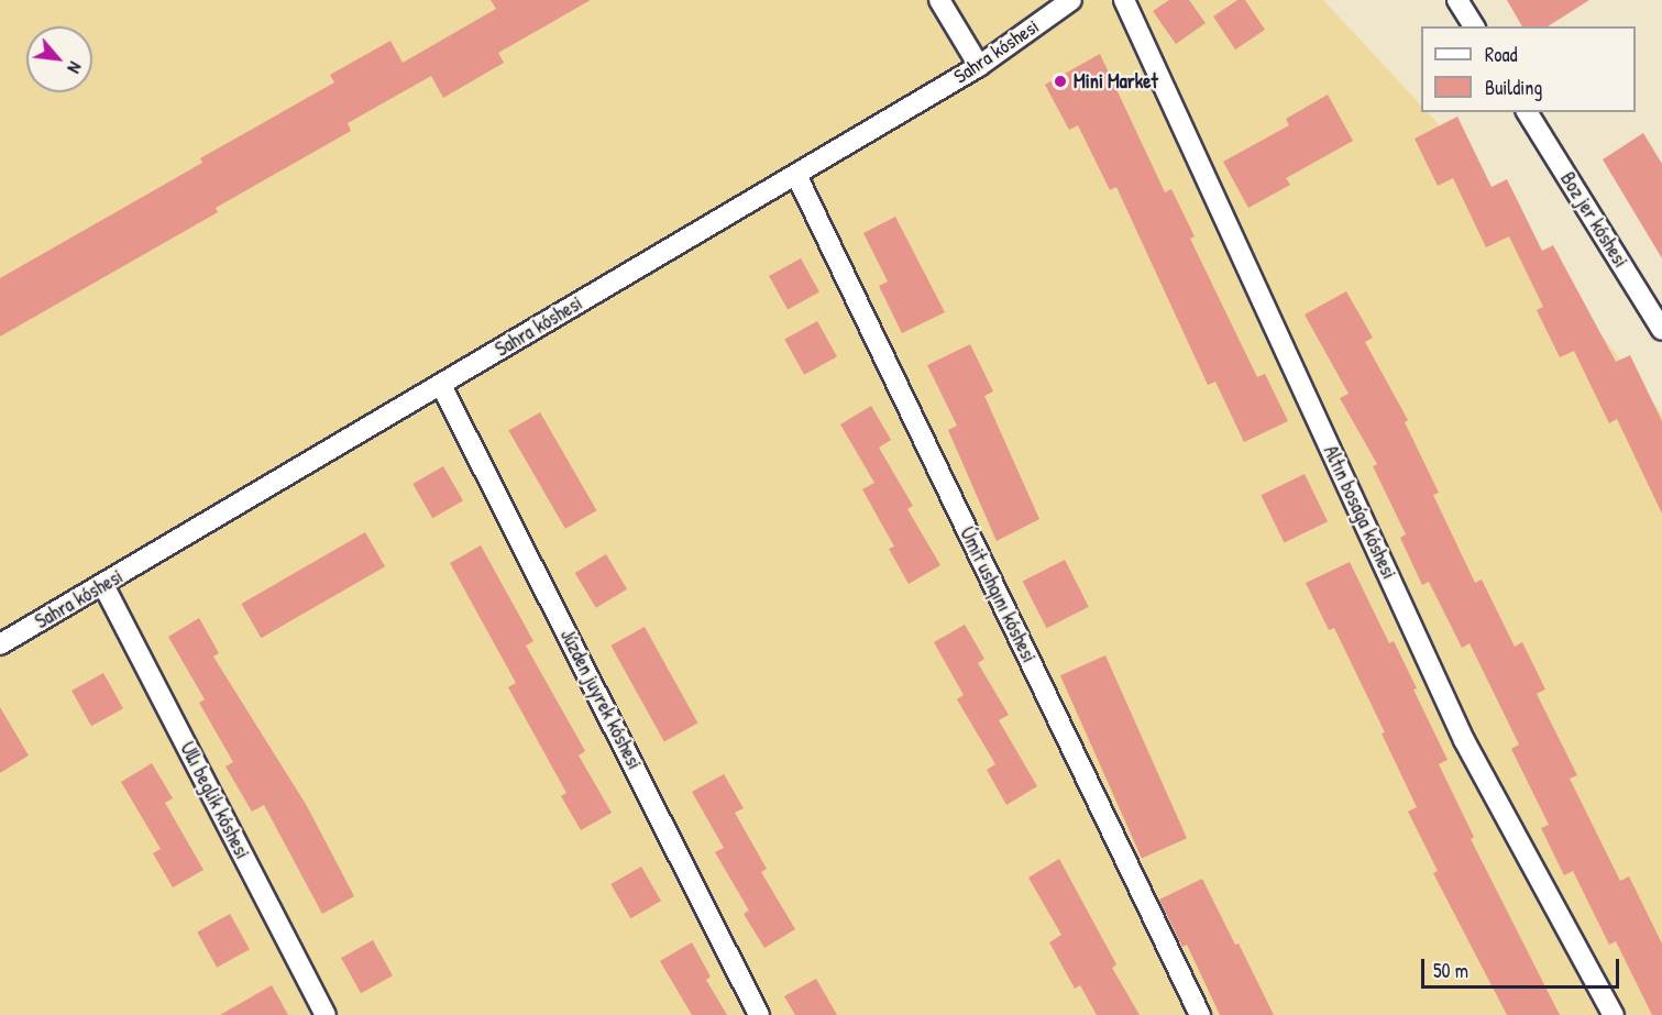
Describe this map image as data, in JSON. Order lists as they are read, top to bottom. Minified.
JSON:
{"streets":{"street":["Sahra kóshesi","Boz jer kóshesi","Altın bosaǵa kóshesi","Úmit ushqını kóshesi","Júzden juyrek kóshesi","Ullı beglik kóshesi"]},"crossings":[["Sahra kóshesi","Úmit ushqını kóshesi"],["Sahra kóshesi","Júzden juyrek kóshesi"],["Sahra kóshesi","Ullı beglik kóshesi"]],"places":["Mini Market"],"legend":["Road","Building"],"scale_bar":"50 m","north":"bottom right"}
